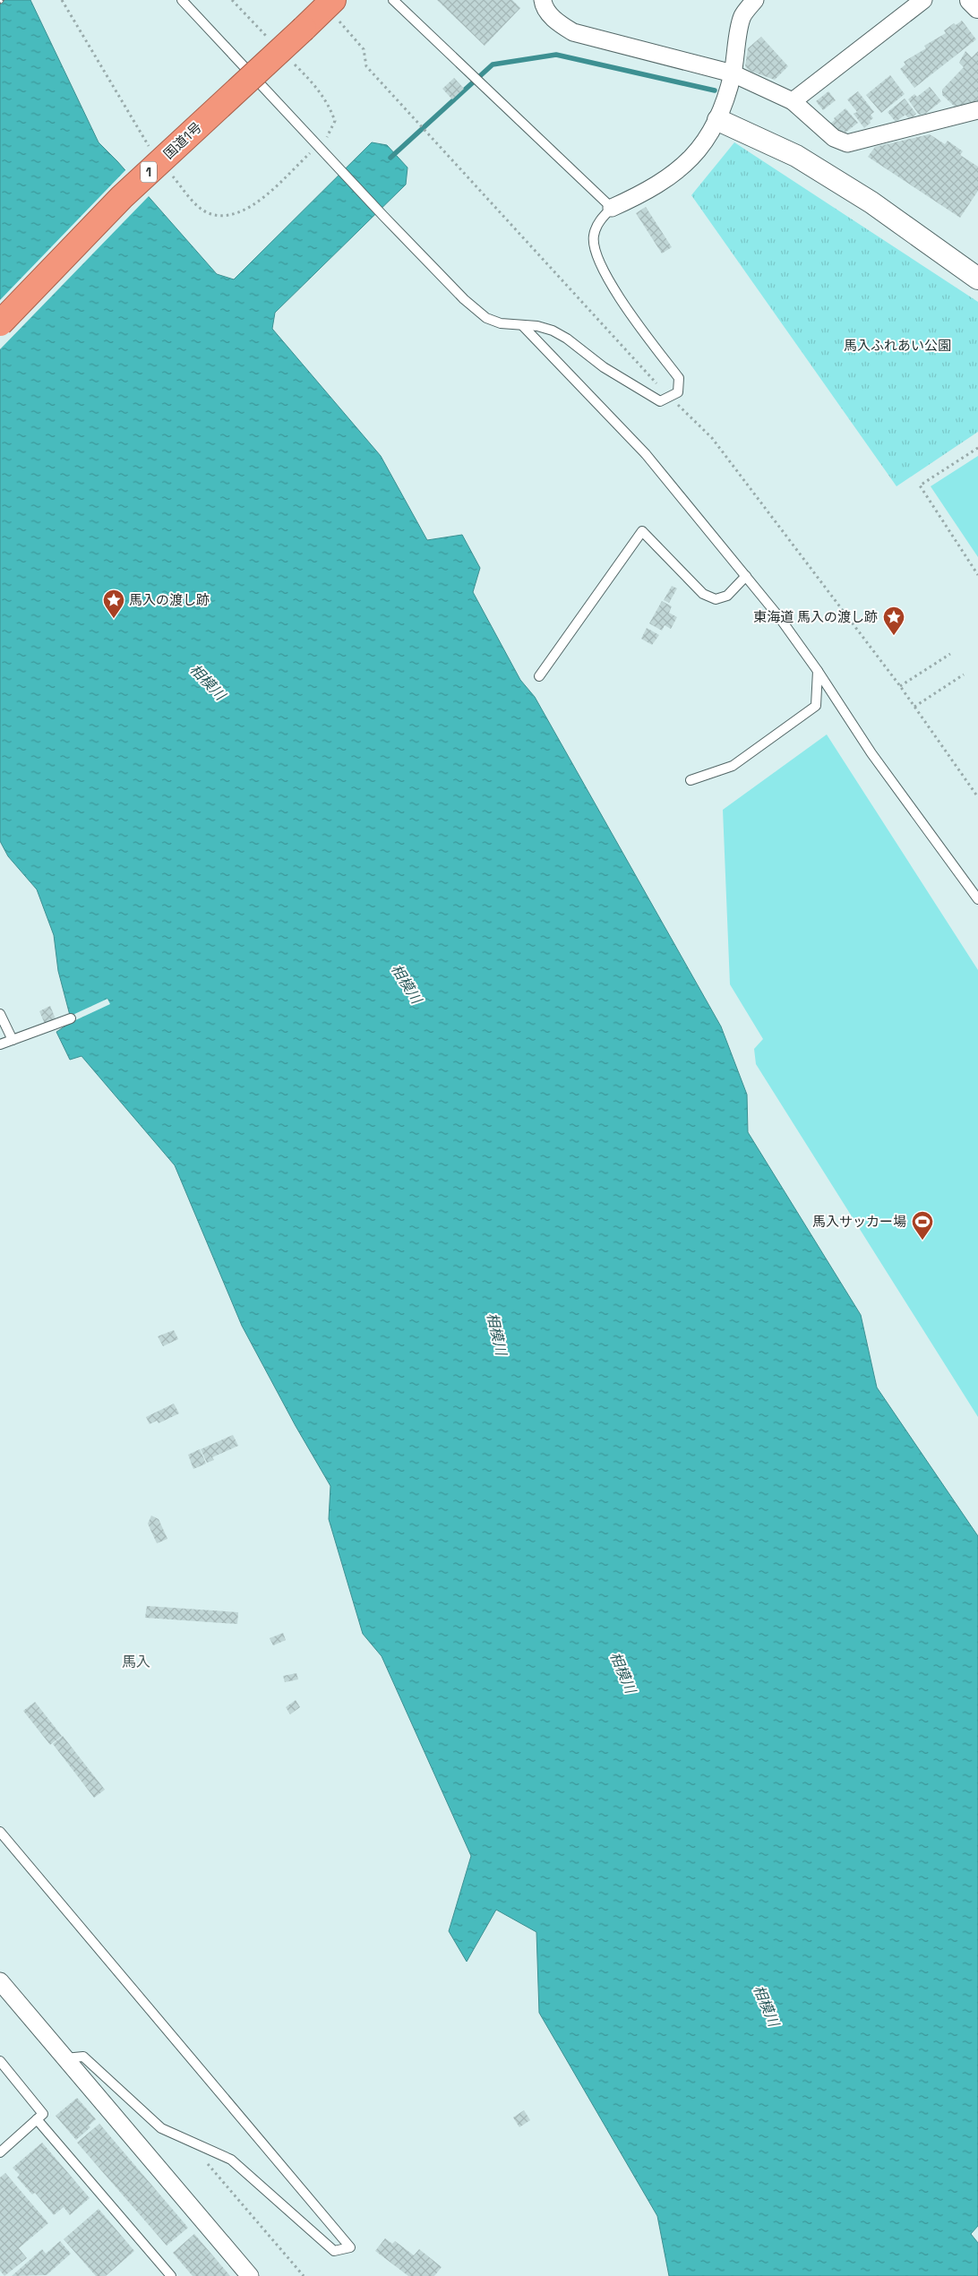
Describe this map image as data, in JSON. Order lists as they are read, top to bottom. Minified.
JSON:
{"streets":{"highway":["国道1号","1"]},"districts":["馬入"],"water":["相模川"],"parks":["馬入ふれあい公園"],"places":{"place":["馬入の渡し跡","東海道 馬入の渡し跡"],"sports":["馬入サッカー場"]}}
